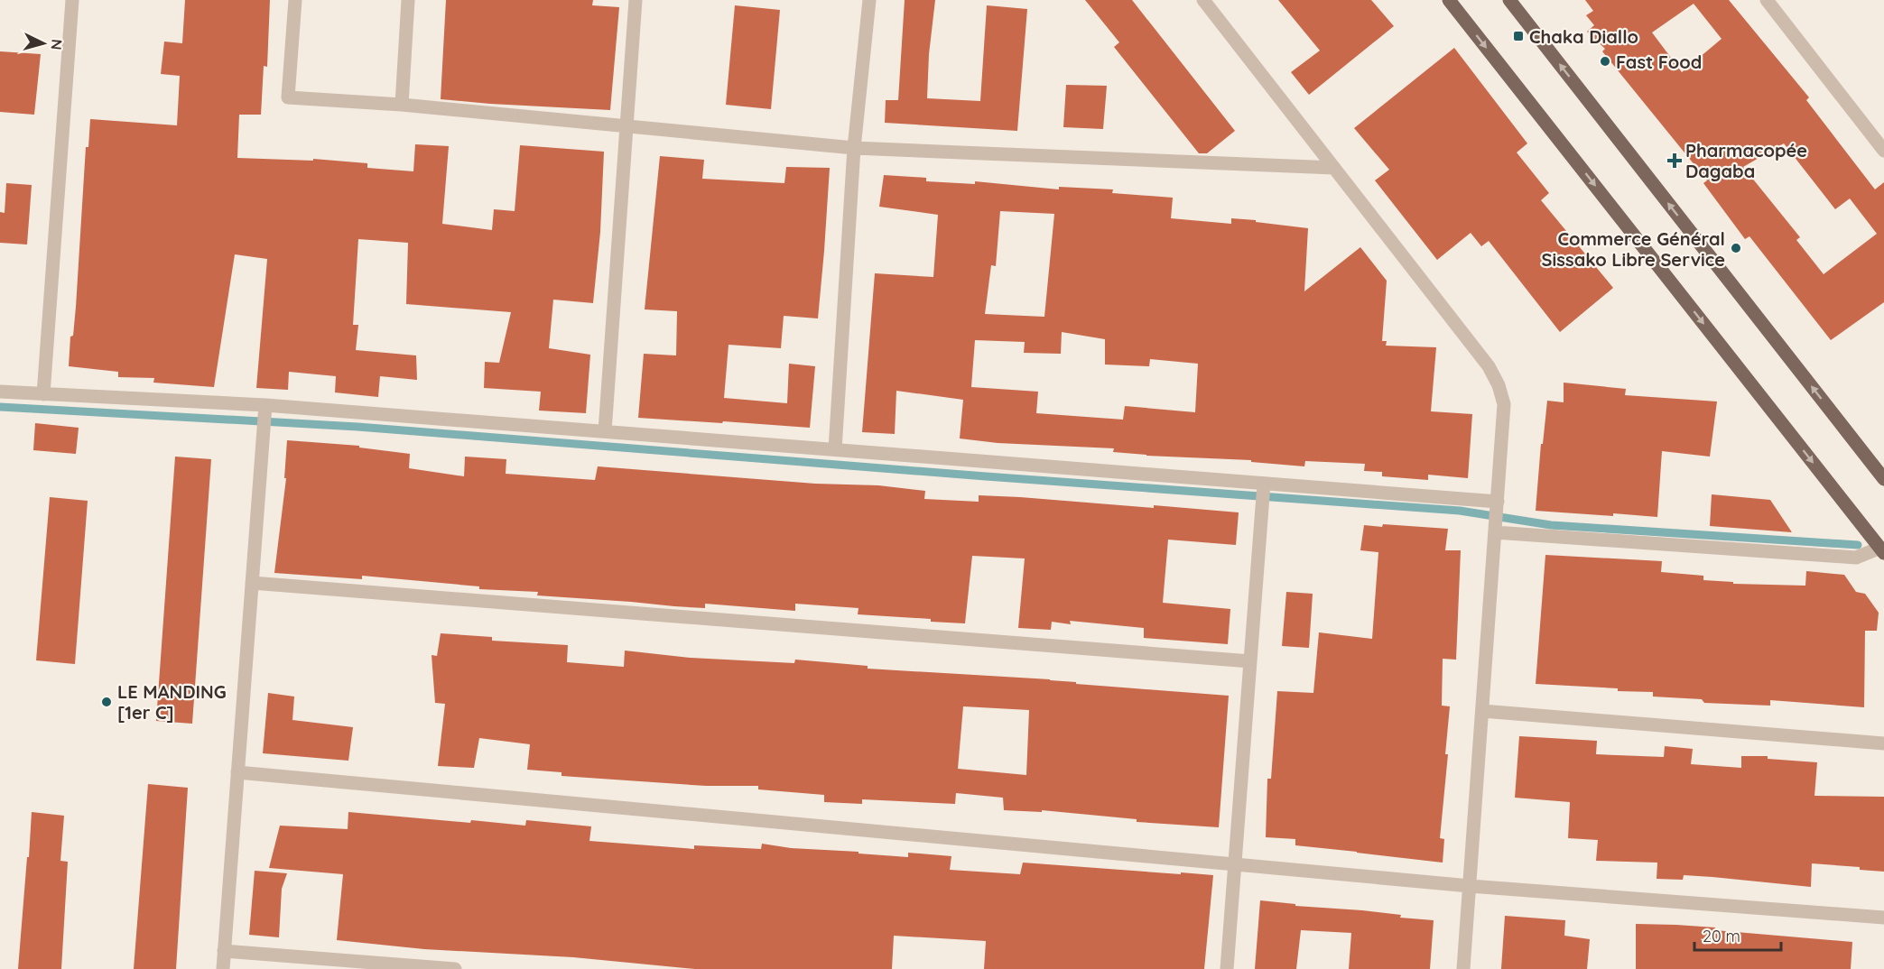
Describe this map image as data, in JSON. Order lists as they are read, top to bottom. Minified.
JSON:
{"places":{"transit":["Chaka Diallo"],"other":["Fast Food","Commerce Général Sissako Libre Service","LE MANDING [1er C]"],"health":["Pharmacopée Dagaba"]},"scale_bar":"20 m","north":"right"}
